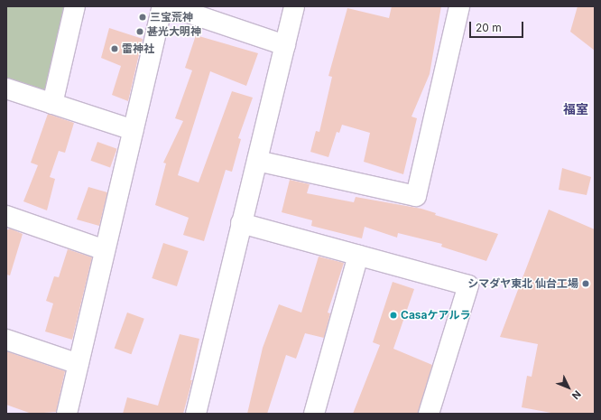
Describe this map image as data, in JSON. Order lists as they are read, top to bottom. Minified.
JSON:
{"districts":["福室"],"places":["三宝荒神","甚光大明神","雷神社","シマダヤ東北 仙台工場","Casaケアルラ"],"scale_bar":"20 m","north":"bottom right"}
